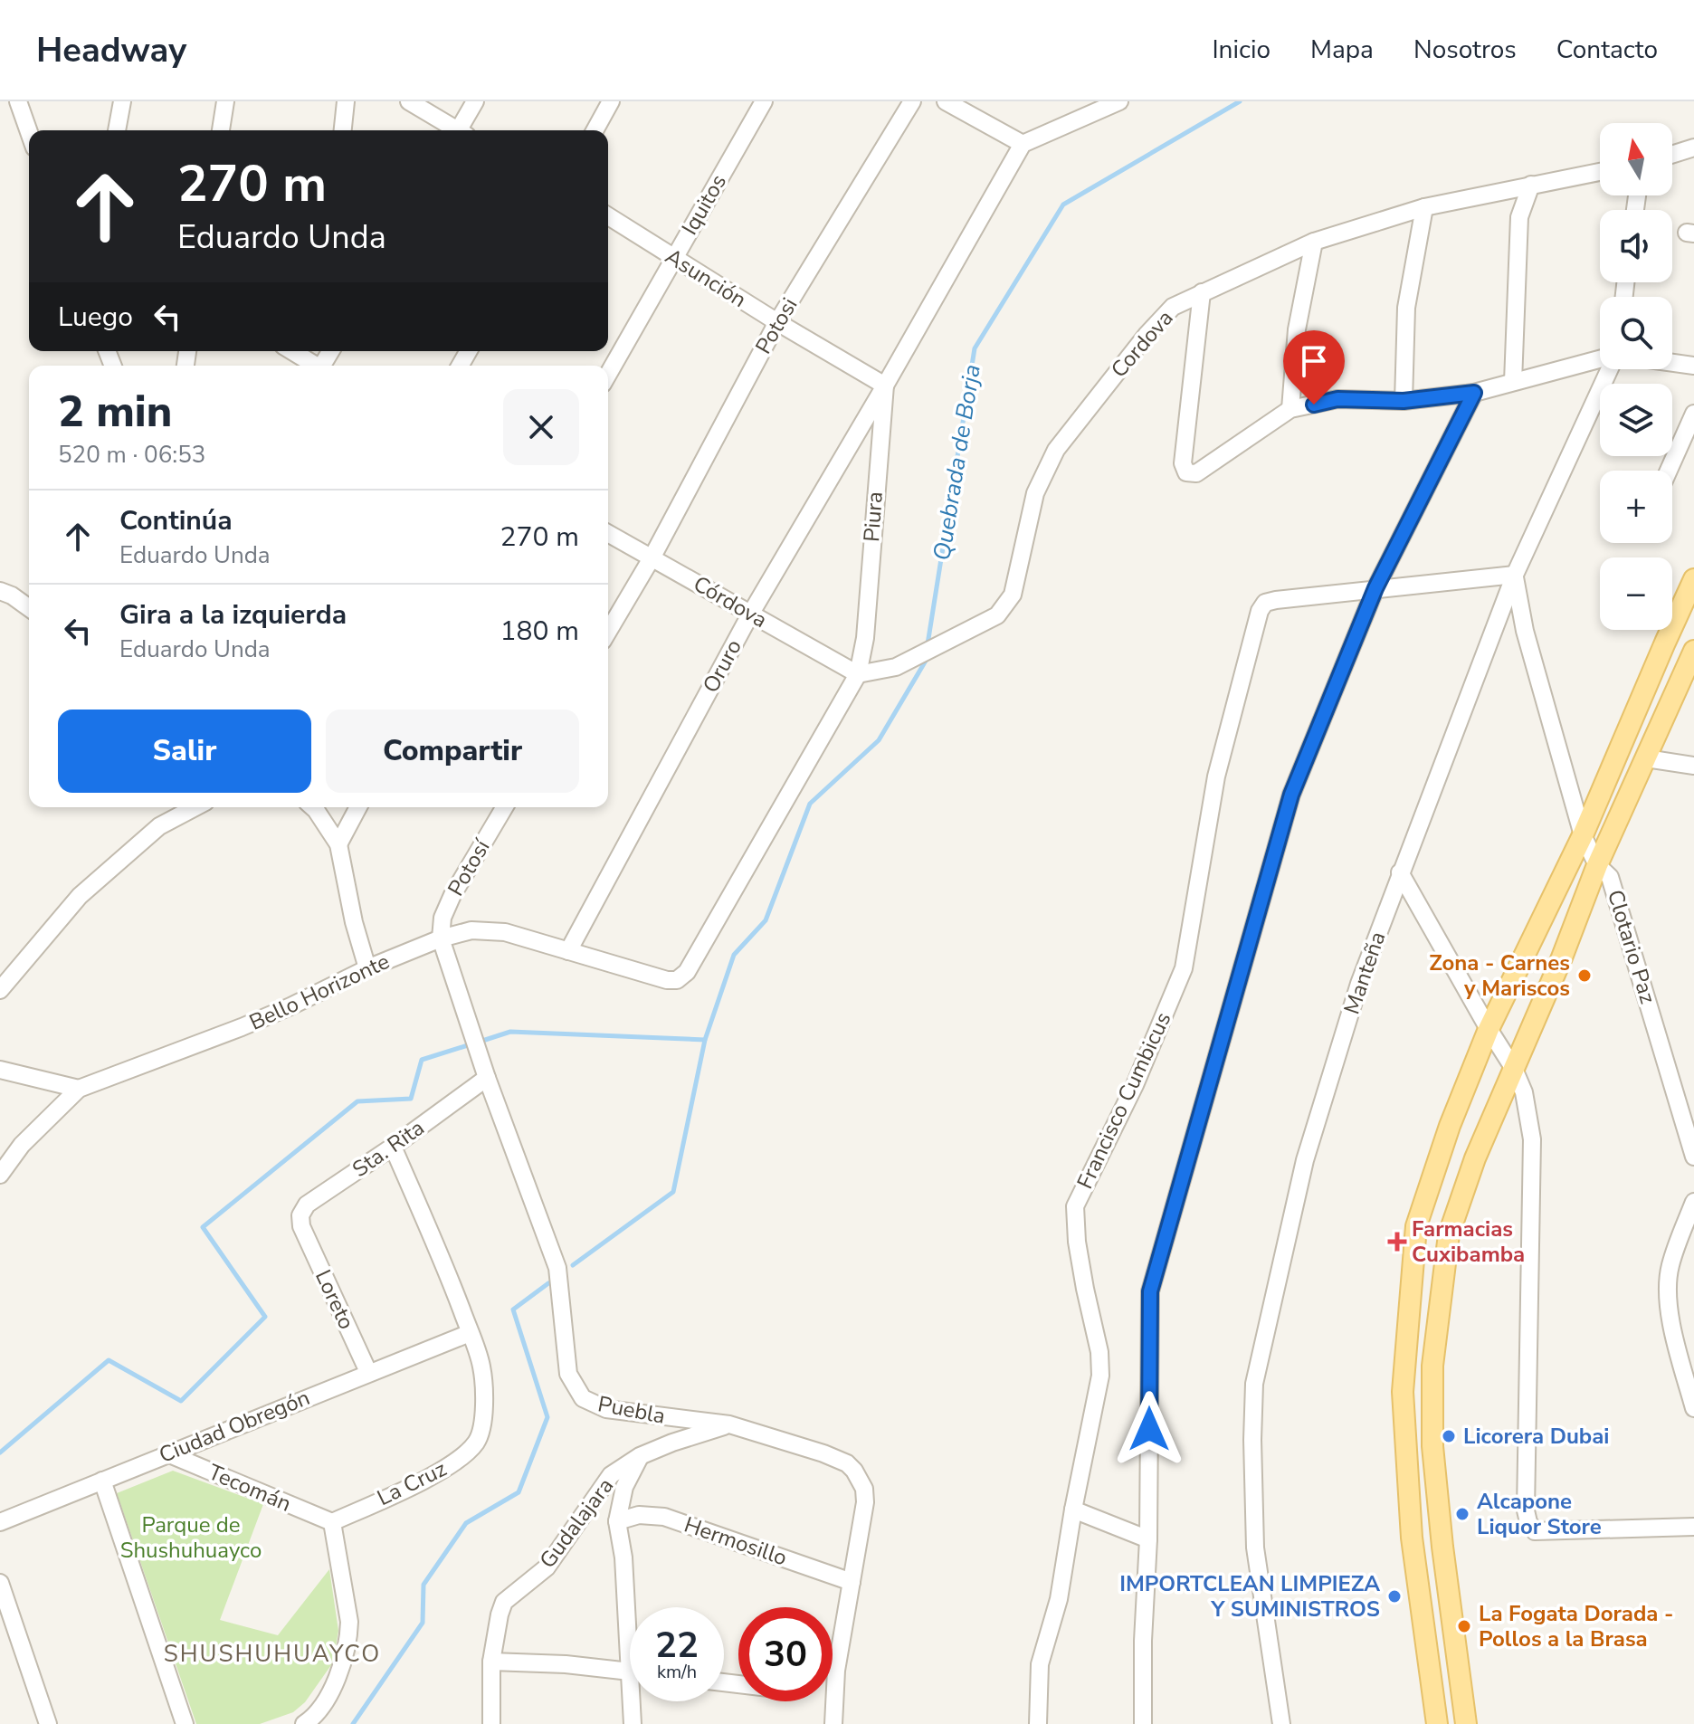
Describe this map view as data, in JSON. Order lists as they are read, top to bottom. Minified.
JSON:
{"streets":{"street":["Iquitos","Asunción","Potosi","Cordova","Piura","Córdova","Oruro","Potosí","Clotario Paz","Manteña","Bello Horizonte","Francisco Cumbicus","Sta. Rita","Loreto","Puebla","Ciudad Obregón","La Cruz","Tecomán","Gudalajara","Hermosillo"]},"crossings":[["Iquitos","Asunción"],["Asunción","Potosi"],["Asunción","Piura"],["Asunción","Oruro"],["Potosi","Córdova"],["Cordova","Piura"],["Cordova","Córdova"],["Piura","Córdova"],["Piura","Oruro"],["Piura","Bello Horizonte"],["Córdova","Oruro"],["Oruro","Bello Horizonte"],["Potosí","Bello Horizonte"],["Potosí","Puebla"],["Clotario Paz","Manteña"],["Bello Horizonte","Puebla"],["Sta. Rita","Loreto"],["Sta. Rita","Puebla"],["Sta. Rita","La Cruz"],["Loreto","Ciudad Obregón"],["Puebla","Gudalajara"],["Puebla","Hermosillo"],["Ciudad Obregón","La Cruz"],["Ciudad Obregón","Tecomán"],["La Cruz","Tecomán"]],"districts":["SHUSHUHUAYCO"],"water":["Quebrada de Borja"],"parks":["Parque de Shushuhuayco"],"places":{"other":["Zona - Carnes y Mariscos","Licorera Dubai","Alcapone Liquor Store","IMPORTCLEAN LIMPIEZA Y SUMINISTROS","La Fogata Dorada - Pollos a la Brasa"],"health":["Farmacias Cuxibamba"]},"north":"top","page":{"header":"Headway","nav":["Inicio","Mapa","Nosotros","Contacto"],"map_buttons":["+","−"],"turn":["270 m","Eduardo Unda"],"then":"Luego","heading":["2 min","520 m · 06:53"],"list":[{"name":"Continúa","note":"Eduardo Unda","value":"270 m"},{"name":"Gira a la izquierda","note":"Eduardo Unda","value":"180 m"}],"buttons":["Salir","Compartir"],"speed":"22 km/h","limit":"30"}}
